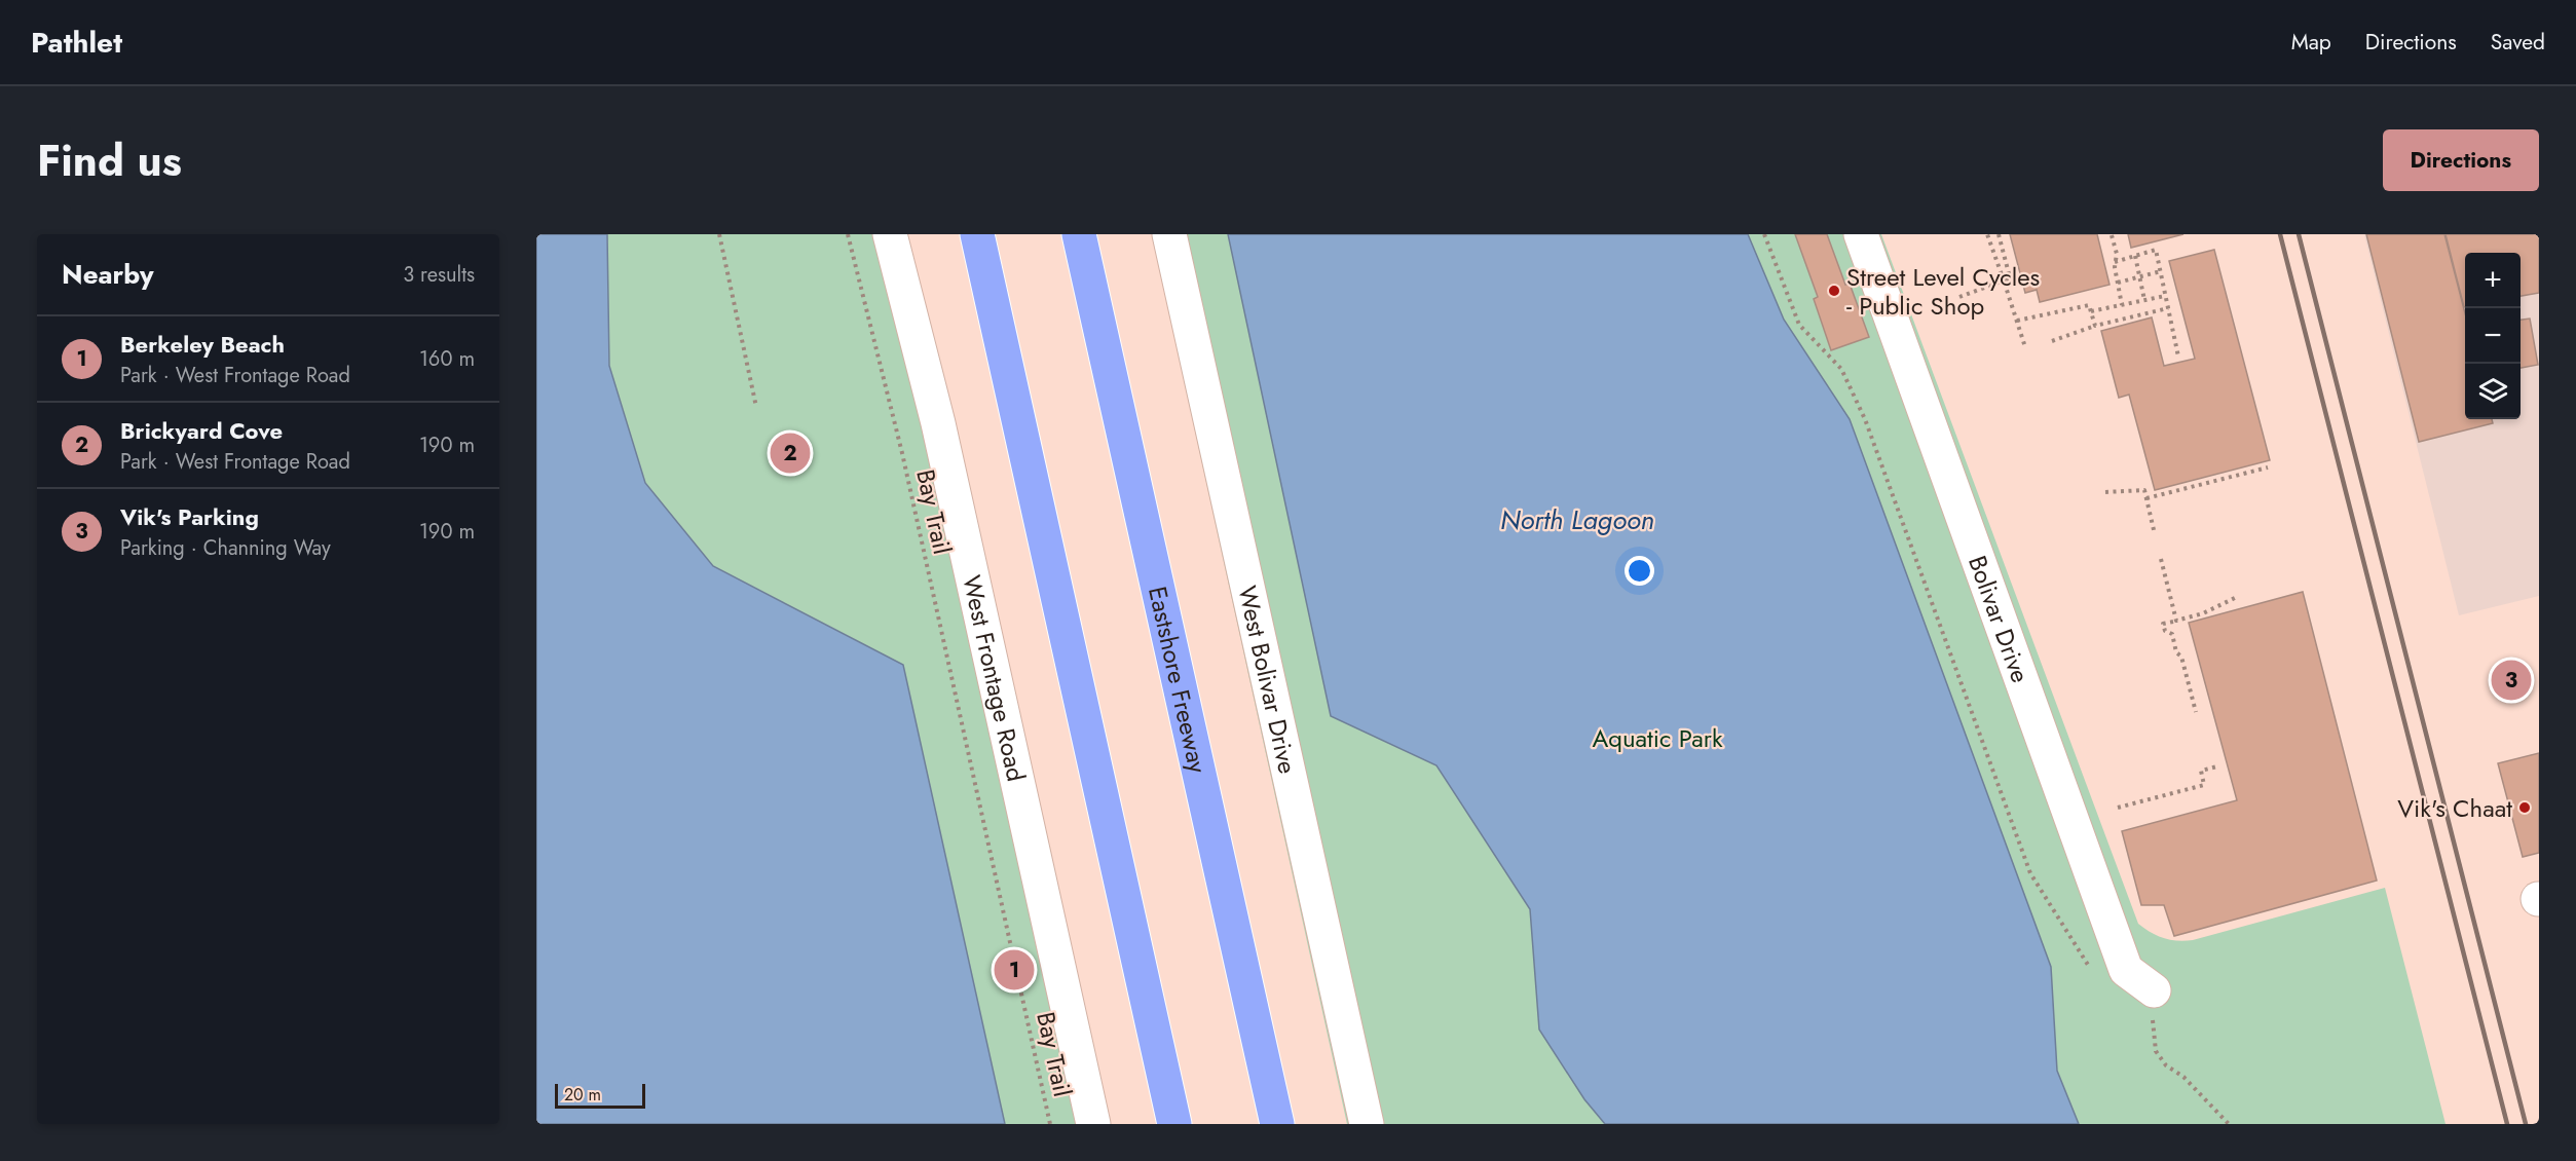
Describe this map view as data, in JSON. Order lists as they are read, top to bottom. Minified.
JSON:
{"streets":{"highway":["Eastshore Freeway"],"street":["Bolivar Drive","West Frontage Road","West Bolivar Drive"],"path":["Bay Trail"]},"water":["North Lagoon"],"parks":["Aquatic Park"],"places":["Street Level Cycles - Public Shop","Vik's Chaat"],"scale_bar":"20 m","page":{"header":"Pathlet","nav":["Map","Directions","Saved"],"title":"Find us","buttons":"Directions","heading":["Nearby","3 results"],"map_buttons":["+","−"],"list":[{"mark":"1","name":"Berkeley Beach","note":"Park · West Frontage Road","value":"160 m"},{"mark":"2","name":"Brickyard Cove","note":"Park · West Frontage Road","value":"190 m"},{"mark":"3","name":"Vik's Parking","note":"Parking · Channing Way","value":"190 m"}],"pins":["2","3","1"],"scale":"20 m"}}
